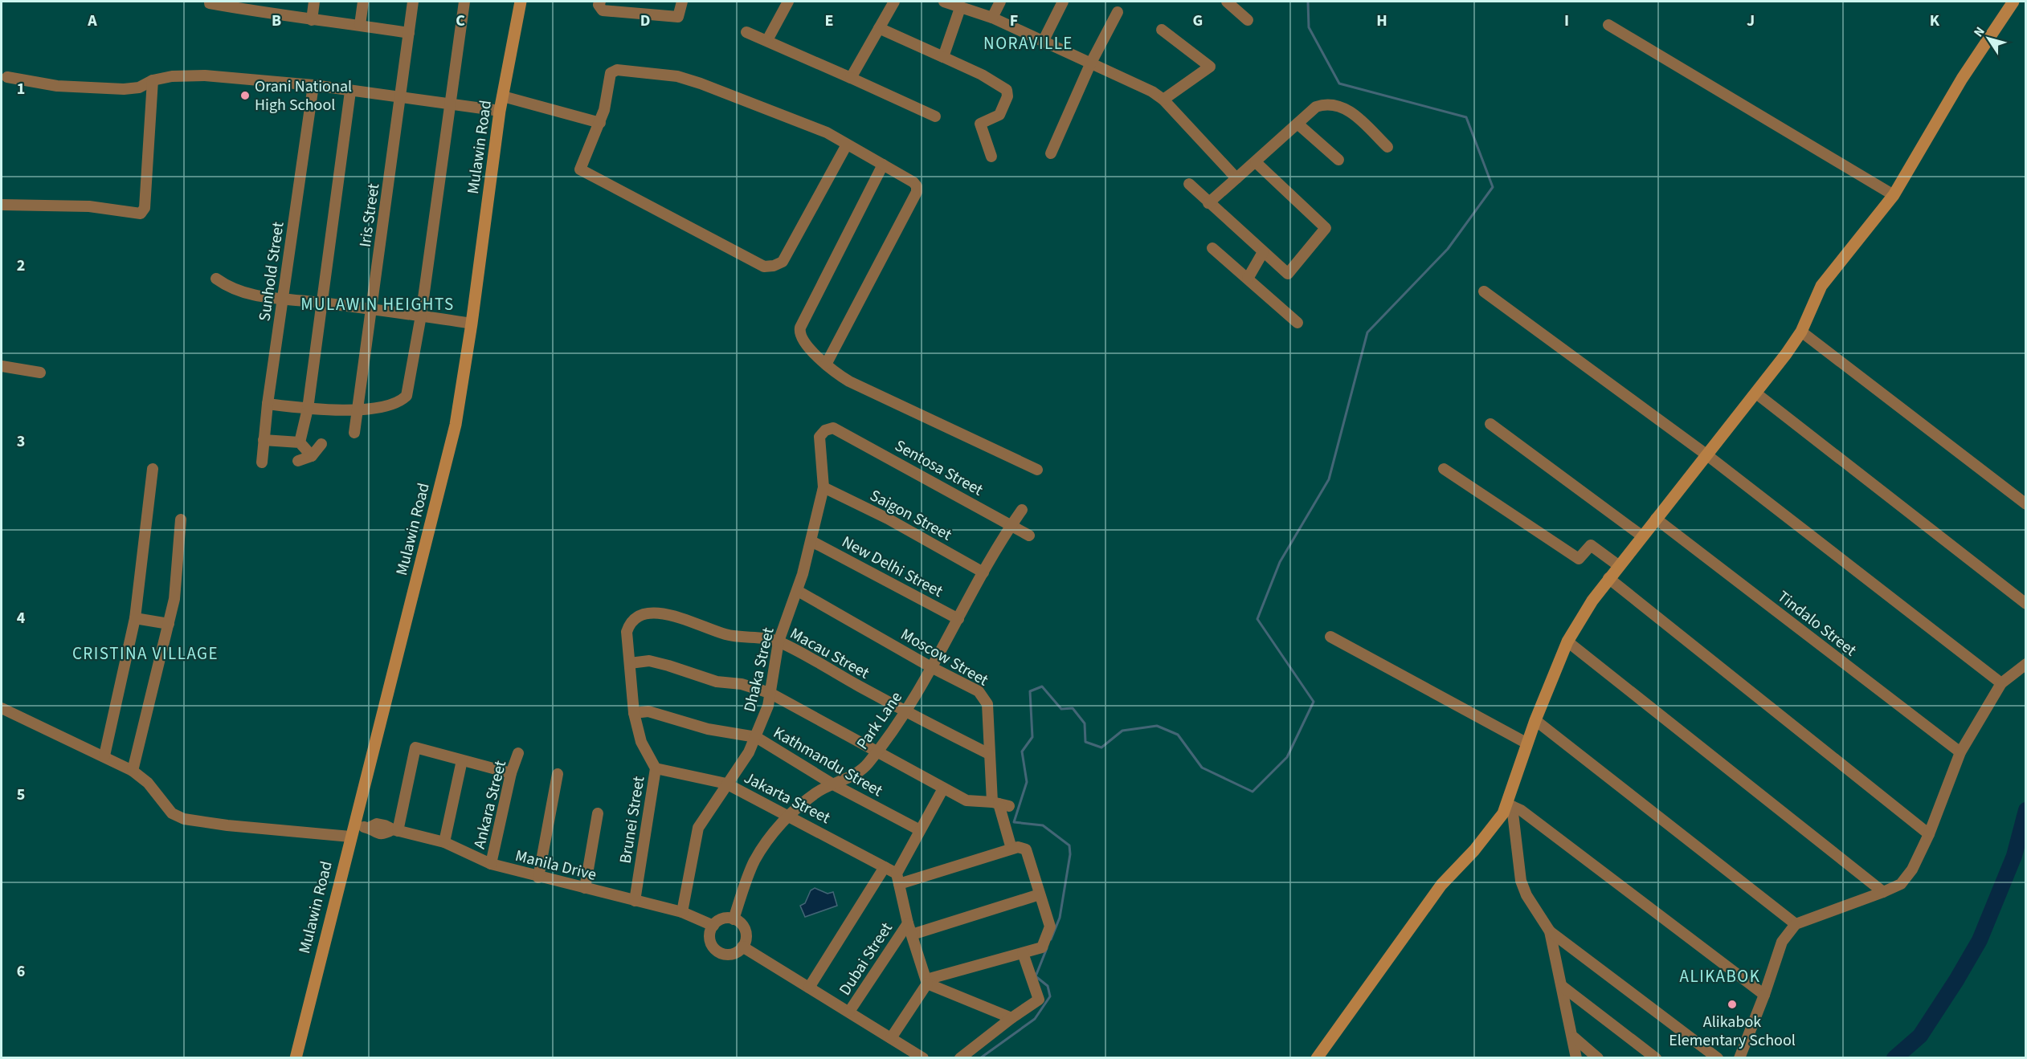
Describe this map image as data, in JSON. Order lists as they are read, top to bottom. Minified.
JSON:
{"streets":{"street":["Mulawin Road","Iris Street","Sunhold Street","Sentosa Street","Saigon Street","New Delhi Street","Tindalo Street","Macau Street","Moscow Street","Dhaka Street","Park Lane","Kathmandu Street","Jakarta Street","Ankara Street","Brunei Street","Manila Drive","Dubai Street"]},"crossings":[["Mulawin Road","Manila Drive"],["Sentosa Street","Dhaka Street"],["Sentosa Street","Park Lane"],["Saigon Street","Dhaka Street"],["Saigon Street","Park Lane"],["New Delhi Street","Dhaka Street"],["New Delhi Street","Park Lane"],["Macau Street","Moscow Street"],["Macau Street","Dhaka Street"],["Macau Street","Park Lane"],["Macau Street","Brunei Street"],["Moscow Street","Dhaka Street"],["Moscow Street","Park Lane"],["Dhaka Street","Kathmandu Street"],["Dhaka Street","Jakarta Street"],["Dhaka Street","Manila Drive"],["Park Lane","Kathmandu Street"],["Park Lane","Jakarta Street"],["Park Lane","Manila Drive"],["Kathmandu Street","Brunei Street"],["Jakarta Street","Brunei Street"],["Ankara Street","Manila Drive"],["Brunei Street","Manila Drive"]],"districts":["NORAVILLE","MULAWIN HEIGHTS","CRISTINA VILLAGE","ALIKABOK"],"places":["Orani National High School","Alikabok Elementary School"],"north":"top left","grid":{"columns":["A","B","C","D","E","F","G","H","I","J","K"],"rows":["1","2","3","4","5","6"]}}
